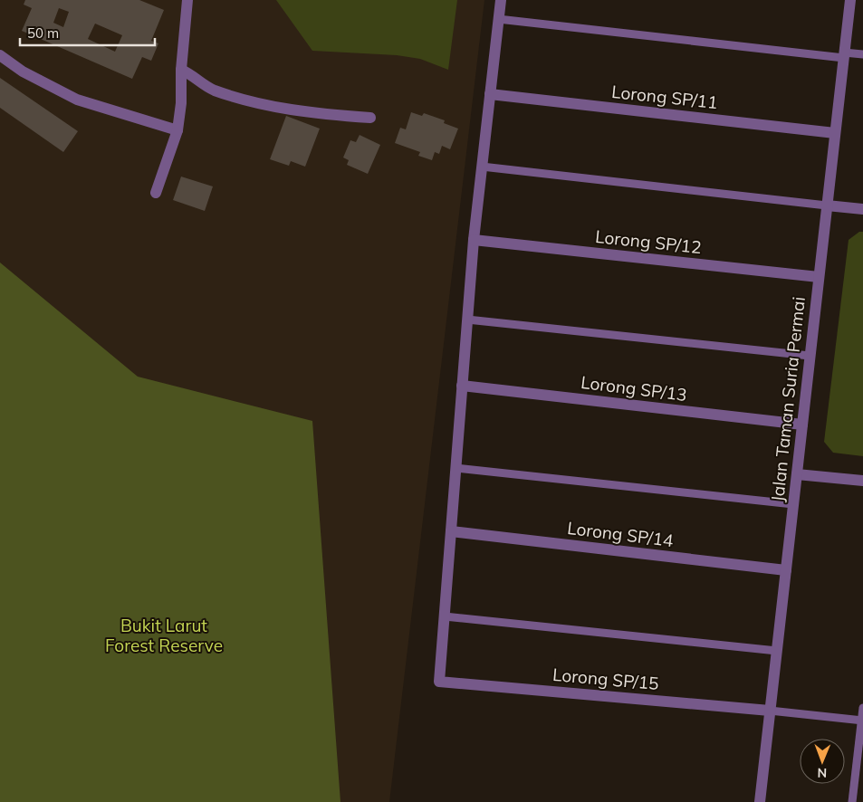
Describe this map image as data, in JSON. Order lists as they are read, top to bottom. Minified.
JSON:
{"streets":{"street":["Lorong SP/11","Lorong SP/12","Lorong SP/13","Jalan Taman Suria Permai","Lorong SP/14","Lorong SP/15"]},"crossings":[["Lorong SP/11","Jalan Taman Suria Permai"],["Lorong SP/12","Jalan Taman Suria Permai"],["Lorong SP/13","Jalan Taman Suria Permai"],["Jalan Taman Suria Permai","Lorong SP/14"],["Jalan Taman Suria Permai","Lorong SP/15"]],"parks":["Bukit Larut Forest Reserve"],"scale_bar":"50 m","north":"bottom"}
